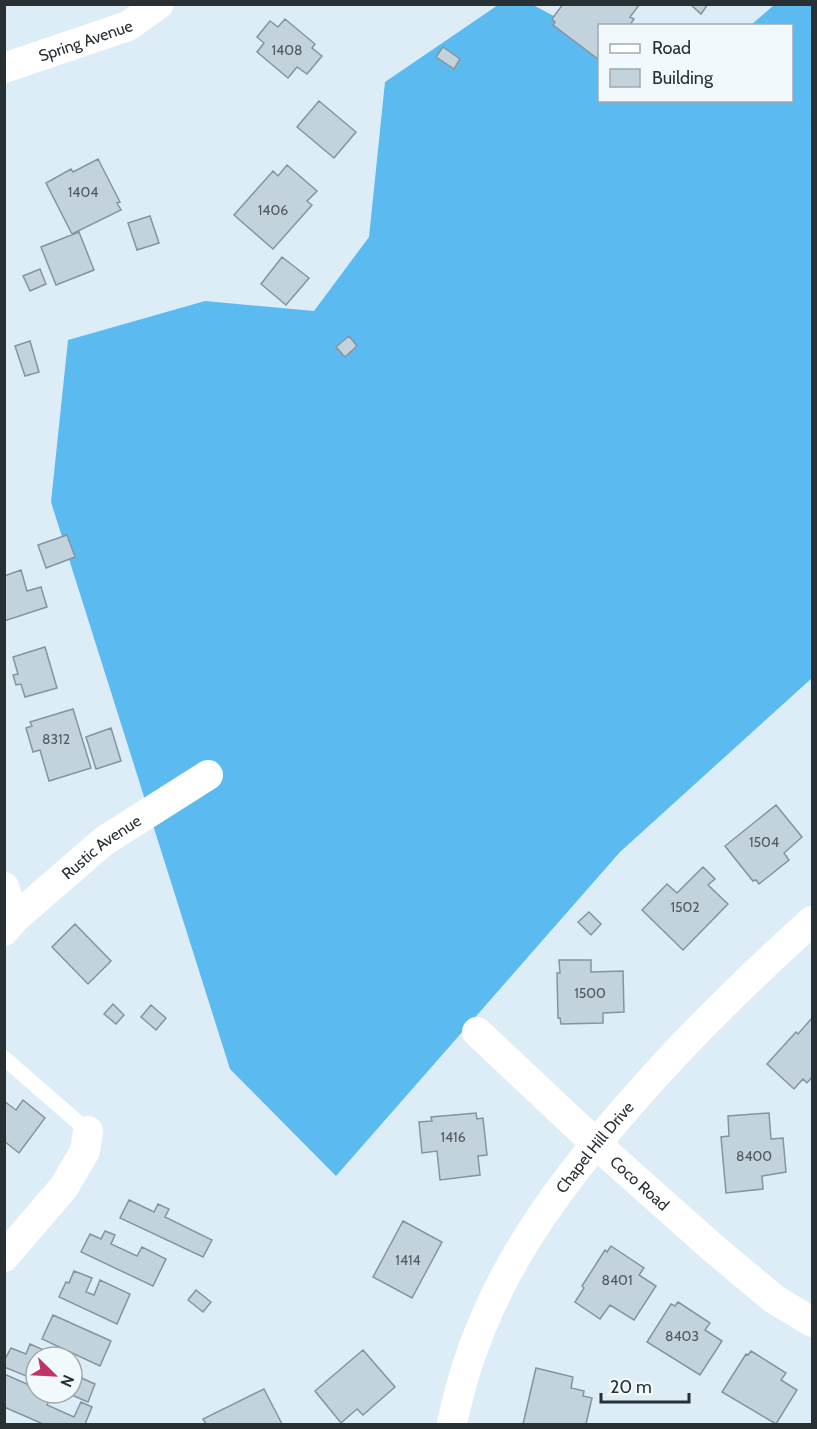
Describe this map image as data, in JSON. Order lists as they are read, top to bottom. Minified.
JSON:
{"streets":{"street":["Spring Avenue","Rustic Avenue","Chapel Hill Drive","Coco Road"]},"crossings":[["Chapel Hill Drive","Coco Road"]],"house_numbers":["1408","1404","1406","8312","1504","1502","1500","1416","8400","1414","8401","8403"],"legend":["Road","Building"],"scale_bar":"20 m","north":"bottom right"}
